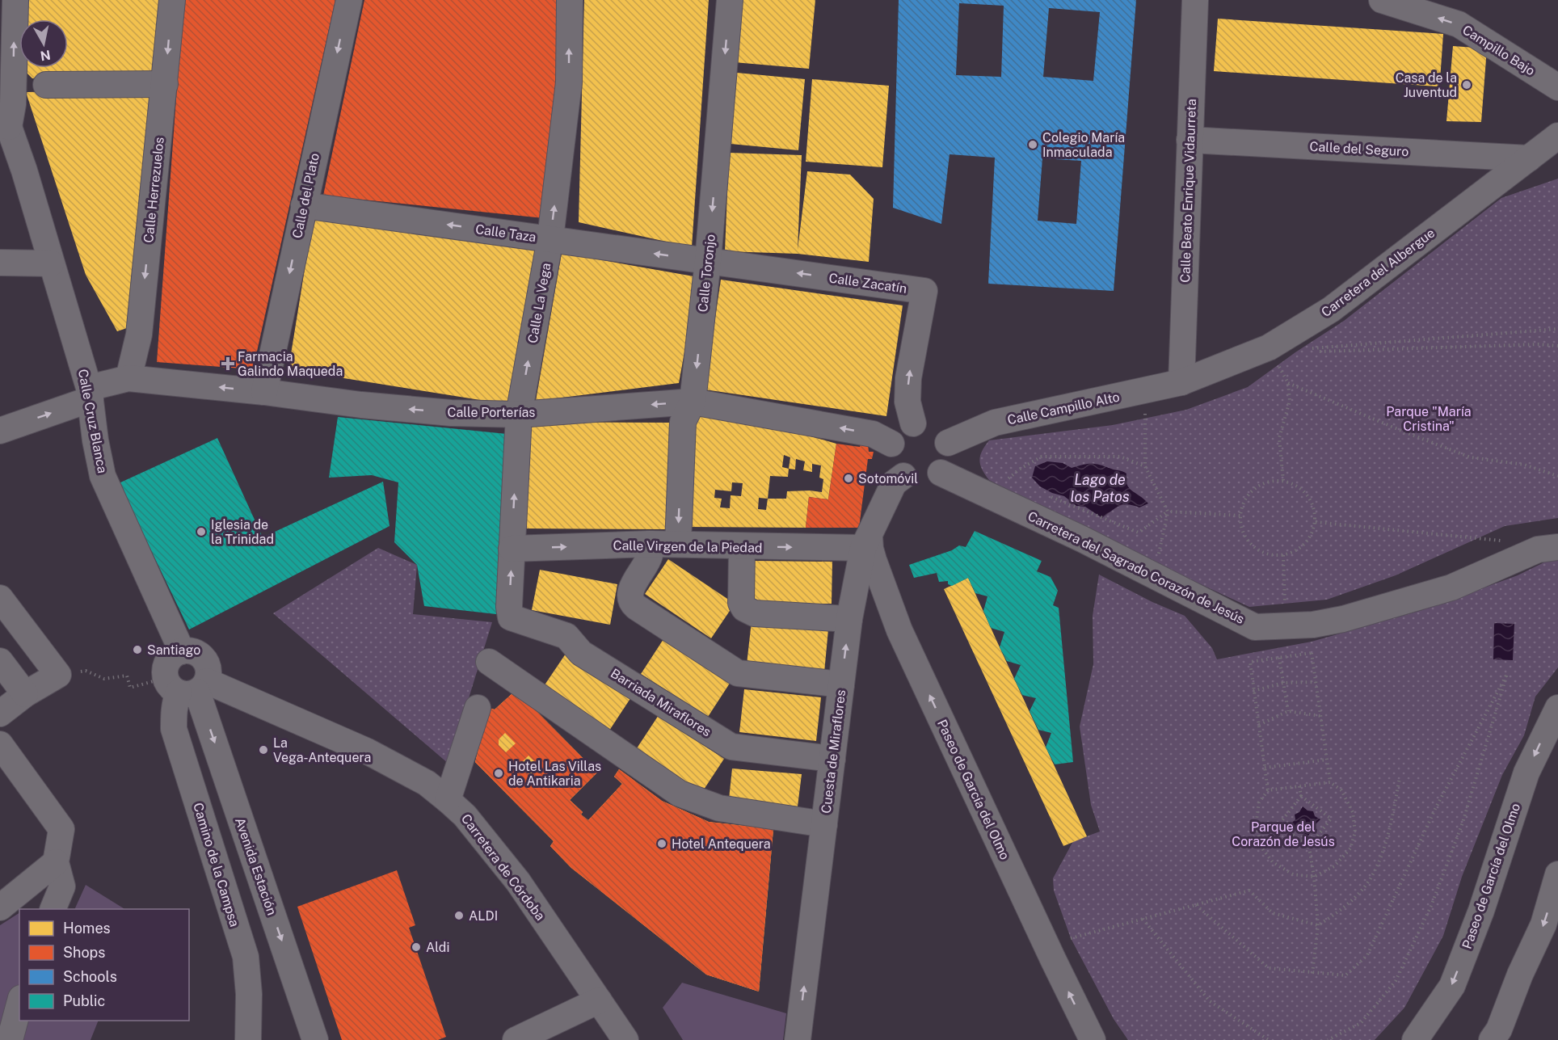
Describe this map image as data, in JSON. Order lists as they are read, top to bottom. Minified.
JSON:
{"streets":{"street":["Campillo Bajo","Calle del Seguro","Calle Herrezuelos","Calle Beato Enrique Vidaurreta","Calle del Plato","Calle Taza","Carretera del Albergue","Calle Toronjo","Calle Zacatín","Calle La Vega","Calle Campillo Alto","Calle Porterías","Calle Cruz Blanca","Calle Virgen de la Piedad","Carretera del Sagrado Corazón de Jesús","Barriada Miraflores","Cuesta de Miraflores","Paseo de García del Olmo","Camino de la Campsa","Avenida Estación","Carretera de Córdoba"]},"crossings":[["Calle del Seguro","Calle Beato Enrique Vidaurreta"],["Calle del Seguro","Carretera del Albergue"],["Calle Herrezuelos","Calle Porterías"],["Calle Beato Enrique Vidaurreta","Carretera del Albergue"],["Calle Beato Enrique Vidaurreta","Calle Campillo Alto"],["Calle del Plato","Calle Taza"],["Calle del Plato","Calle Porterías"],["Calle Taza","Calle Toronjo"],["Calle Taza","Calle Zacatín"],["Calle Taza","Calle La Vega"],["Carretera del Albergue","Calle Campillo Alto"],["Calle Toronjo","Calle Zacatín"],["Calle Toronjo","Calle Porterías"],["Calle Toronjo","Calle Virgen de la Piedad"],["Calle Zacatín","Calle Campillo Alto"],["Calle Zacatín","Calle Porterías"],["Calle Zacatín","Carretera del Sagrado Corazón de Jesús"],["Calle Zacatín","Cuesta de Miraflores"],["Calle La Vega","Calle Porterías"],["Calle La Vega","Calle Virgen de la Piedad"],["Calle La Vega","Barriada Miraflores"],["Calle Campillo Alto","Calle Porterías"],["Calle Campillo Alto","Carretera del Sagrado Corazón de Jesús"],["Calle Campillo Alto","Cuesta de Miraflores"],["Calle Porterías","Calle Cruz Blanca"],["Calle Porterías","Carretera del Sagrado Corazón de Jesús"],["Calle Porterías","Cuesta de Miraflores"],["Calle Cruz Blanca","Camino de la Campsa"],["Calle Cruz Blanca","Avenida Estación"],["Calle Cruz Blanca","Carretera de Córdoba"],["Calle Virgen de la Piedad","Cuesta de Miraflores"],["Calle Virgen de la Piedad","Paseo de García del Olmo"],["Carretera del Sagrado Corazón de Jesús","Cuesta de Miraflores"],["Barriada Miraflores","Cuesta de Miraflores"],["Cuesta de Miraflores","Paseo de García del Olmo"],["Camino de la Campsa","Avenida Estación"],["Camino de la Campsa","Carretera de Córdoba"],["Avenida Estación","Carretera de Córdoba"]],"one_way":["Campillo Bajo","Calle Herrezuelos","Calle del Plato","Calle Taza","Calle Toronjo","Calle La Vega","Calle Virgen de la Piedad","Cuesta de Miraflores"],"water":["Lago de los Patos"],"parks":["Parque \"María Cristina\"","Parque del Corazón de Jesús"],"places":{"other":["Casa de la Juventud","Colegio María Inmaculada","Sotomóvil","Iglesia de la Trinidad","Santiago","La Vega-Antequera","Hotel Las Villas de Antikaria","Hotel Antequera","ALDI","Aldi"],"health":["Farmacia Galindo Maqueda"]},"legend":["Homes","Shops","Schools","Public"],"north":"bottom"}
